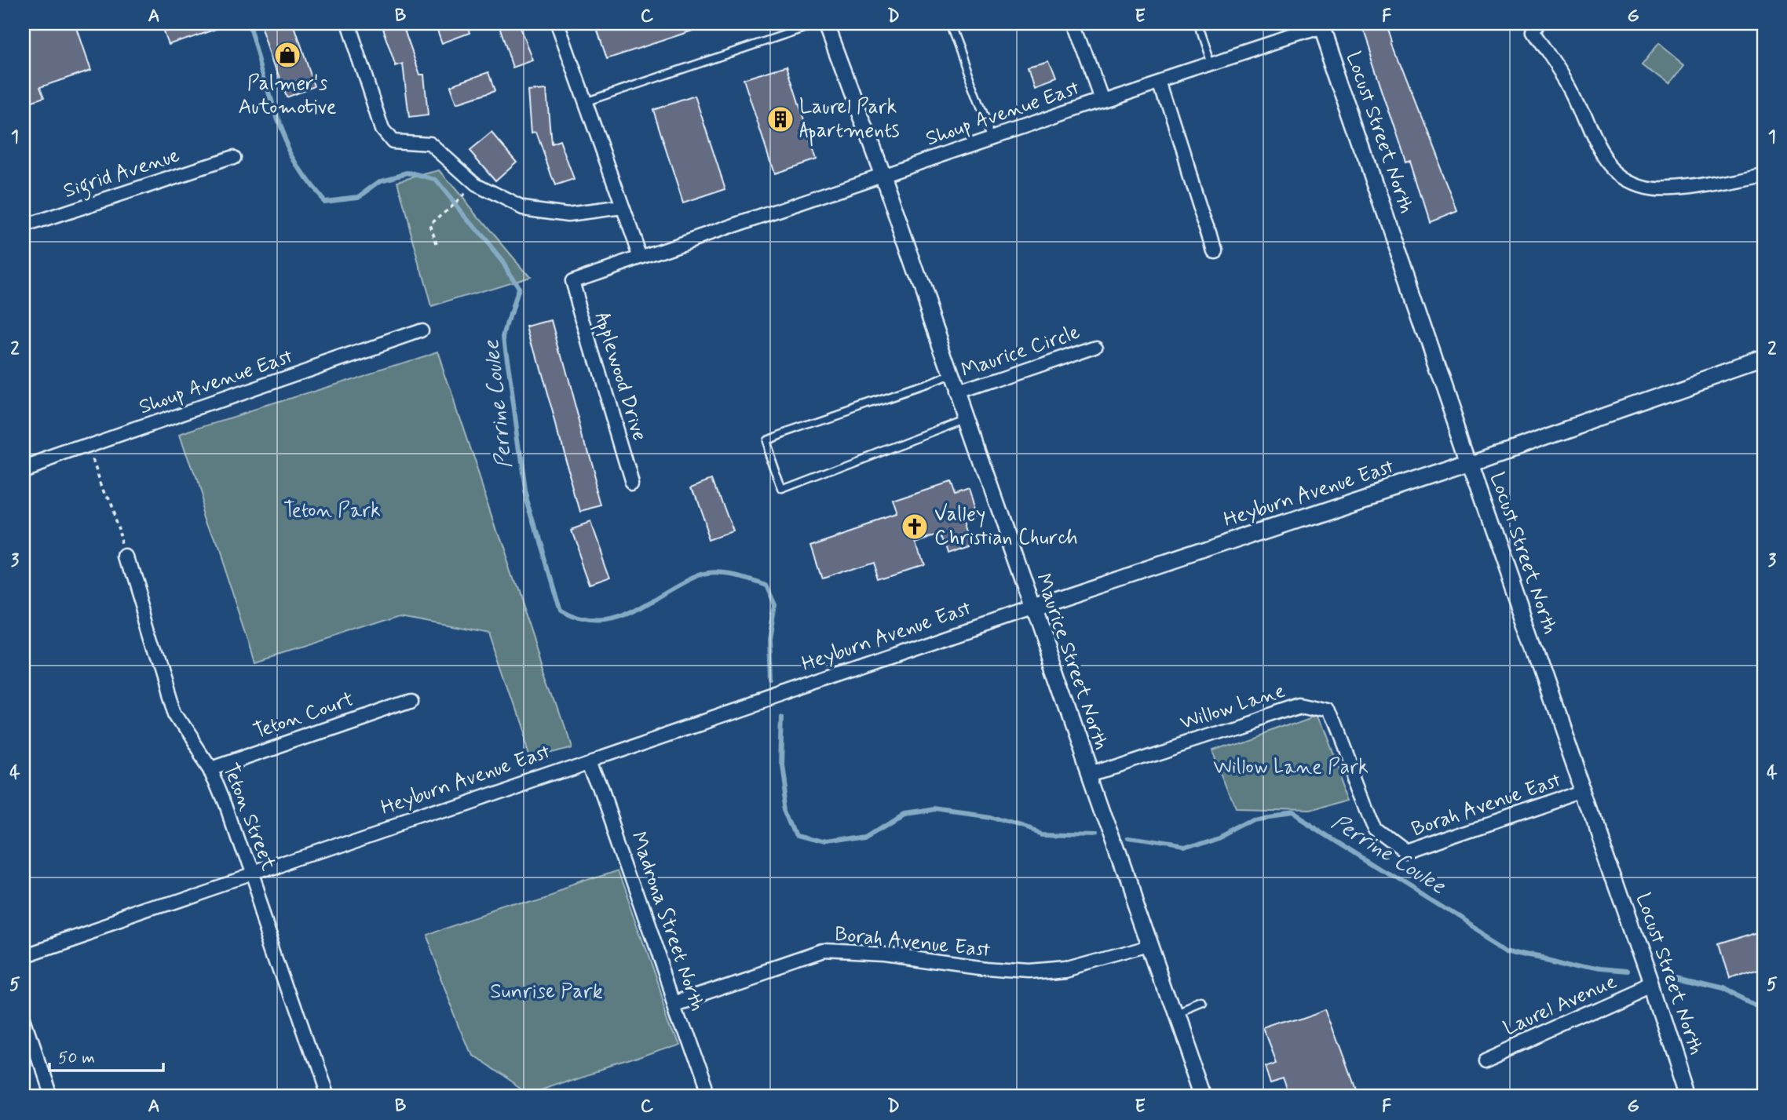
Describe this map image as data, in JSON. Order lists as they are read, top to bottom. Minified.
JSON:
{"streets":{"street":["Shoup Avenue East","Locust Street North","Sigrid Avenue","Maurice Circle","Applewood Drive","Heyburn Avenue East","Maurice Street North","Willow Lane","Teton Court","Borah Avenue East","Teton Street","Madrona Street North","Laurel Avenue"]},"crossings":[["Shoup Avenue East","Locust Street North"],["Shoup Avenue East","Applewood Drive"],["Shoup Avenue East","Maurice Street North"],["Locust Street North","Heyburn Avenue East"],["Locust Street North","Borah Avenue East"],["Locust Street North","Laurel Avenue"],["Maurice Circle","Maurice Street North"],["Heyburn Avenue East","Maurice Street North"],["Heyburn Avenue East","Teton Street"],["Heyburn Avenue East","Madrona Street North"],["Maurice Street North","Willow Lane"],["Maurice Street North","Borah Avenue East"],["Willow Lane","Borah Avenue East"],["Teton Court","Teton Street"],["Borah Avenue East","Madrona Street North"]],"water":["Perrine Coulee"],"parks":["Teton Park","Willow Lane Park","Sunrise Park"],"places":{"shop":["Palmer's Automotive"],"building":["Laurel Park Apartments"],"church":["Valley Christian Church"]},"scale_bar":"50 m","grid":{"columns":["A","B","C","D","E","F","G"],"rows":["1","2","3","4","5"]}}
